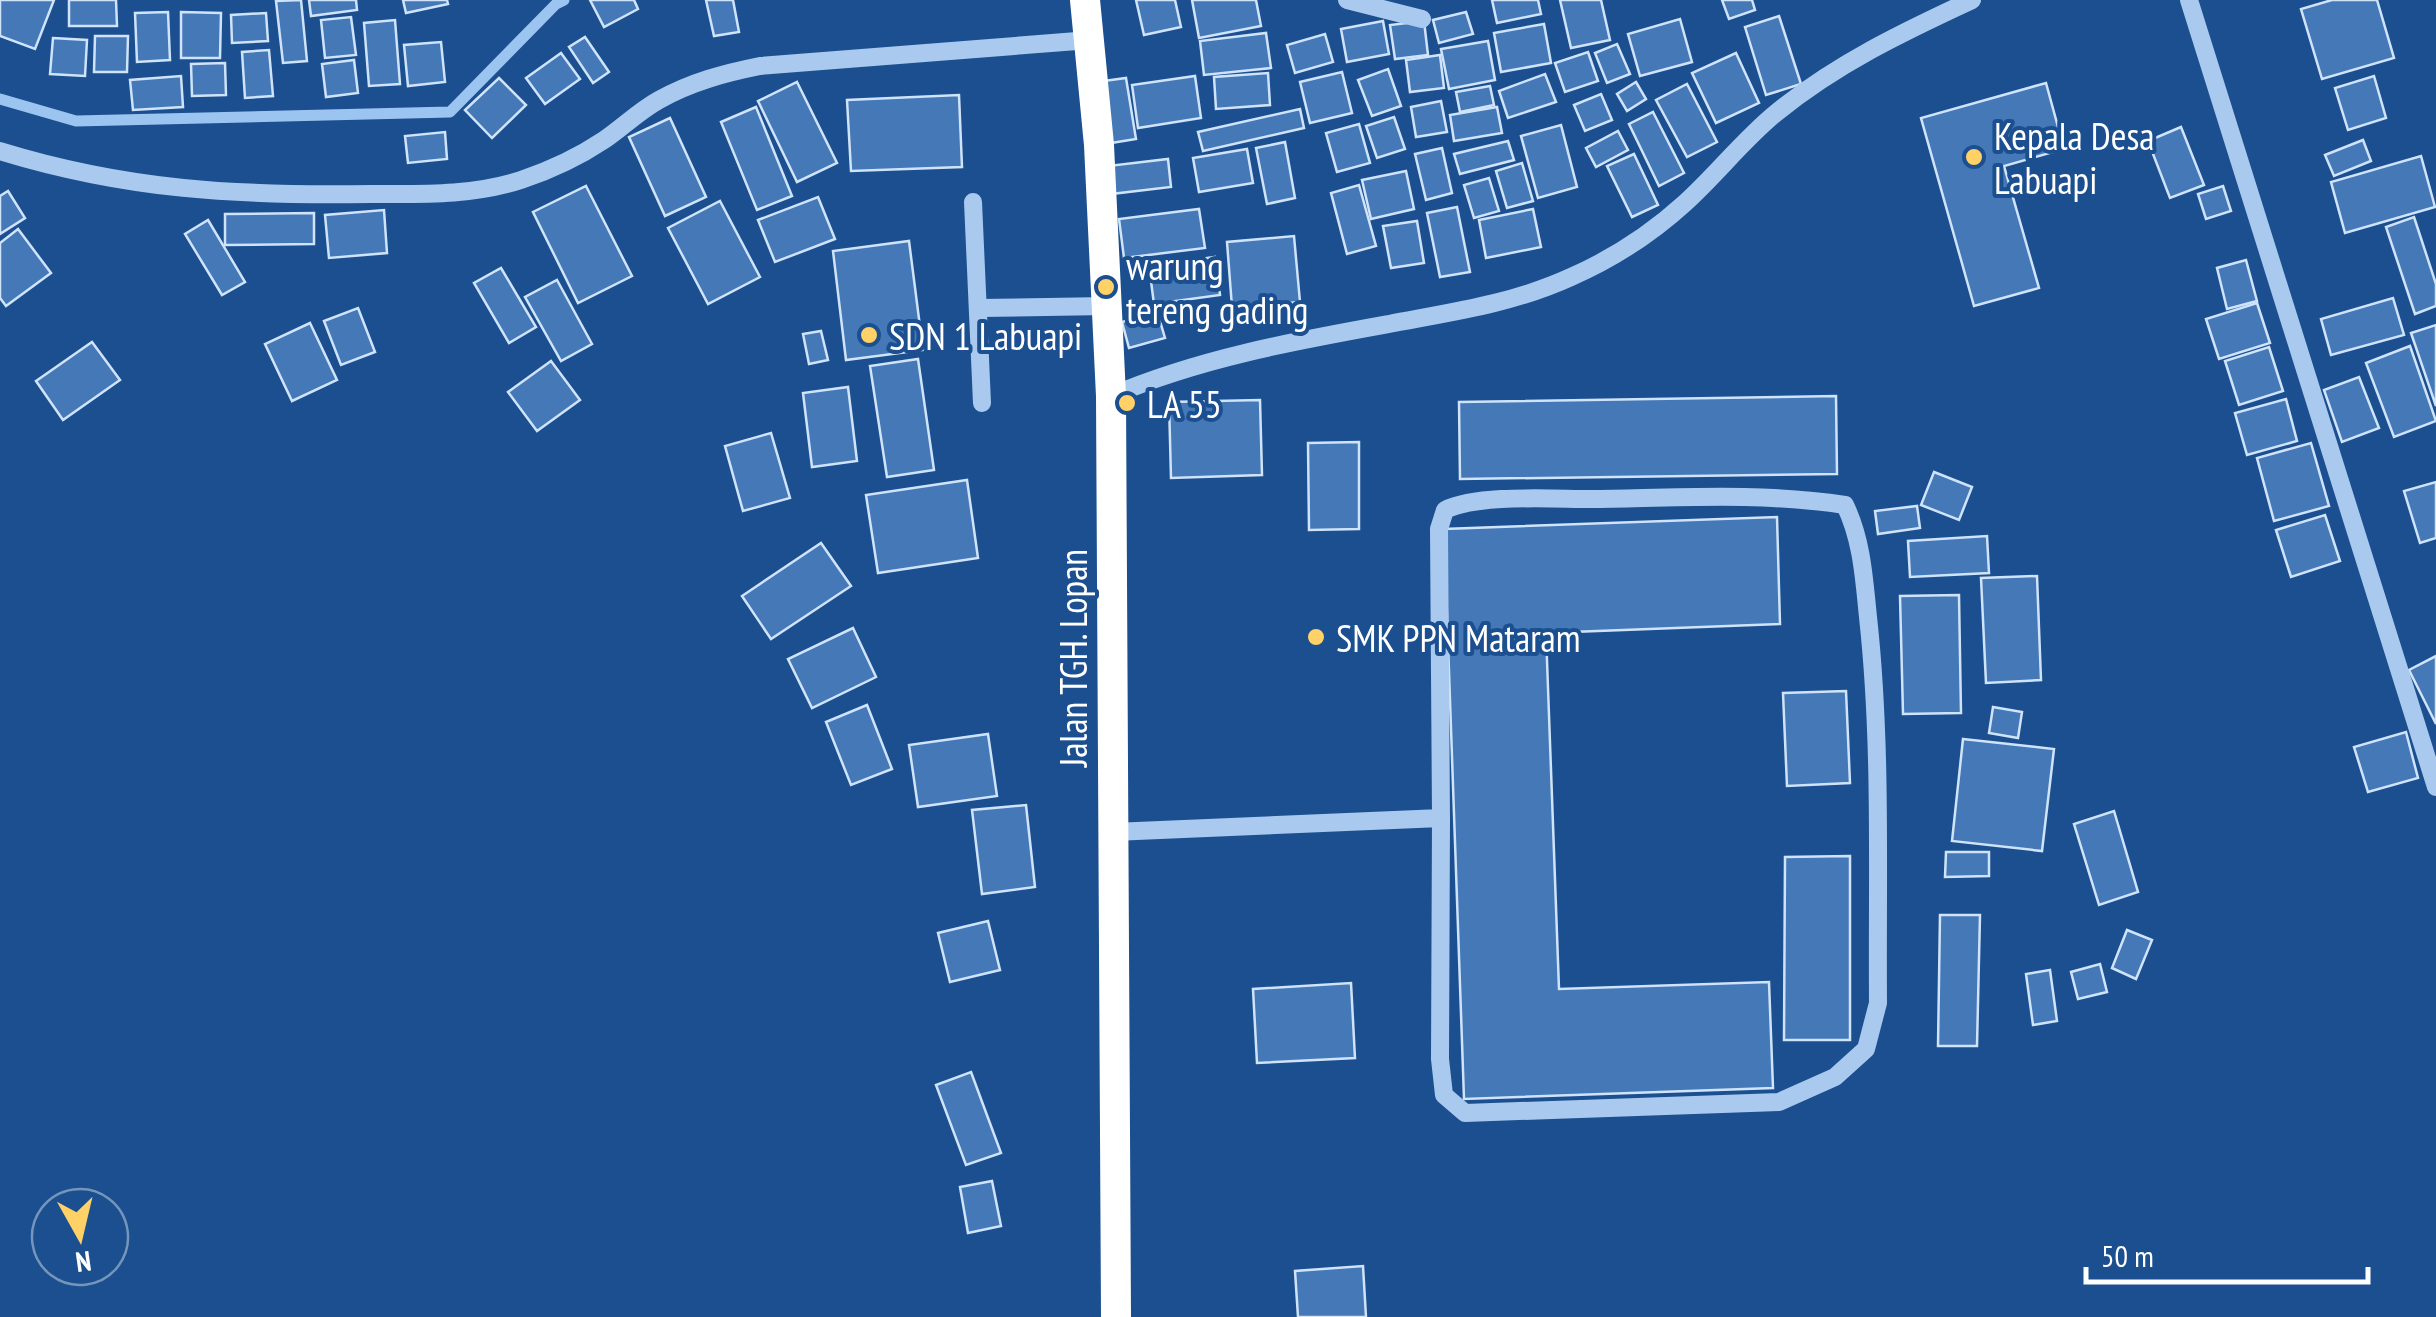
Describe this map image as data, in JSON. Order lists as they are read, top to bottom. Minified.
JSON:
{"streets":{"highway":["Jalan TGH. Lopan"]},"places":["Kepala Desa Labuapi","warung tereng gading","SDN 1 Labuapi","LA 55","SMK PPN Mataram"],"scale_bar":"50 m","north":"bottom"}
